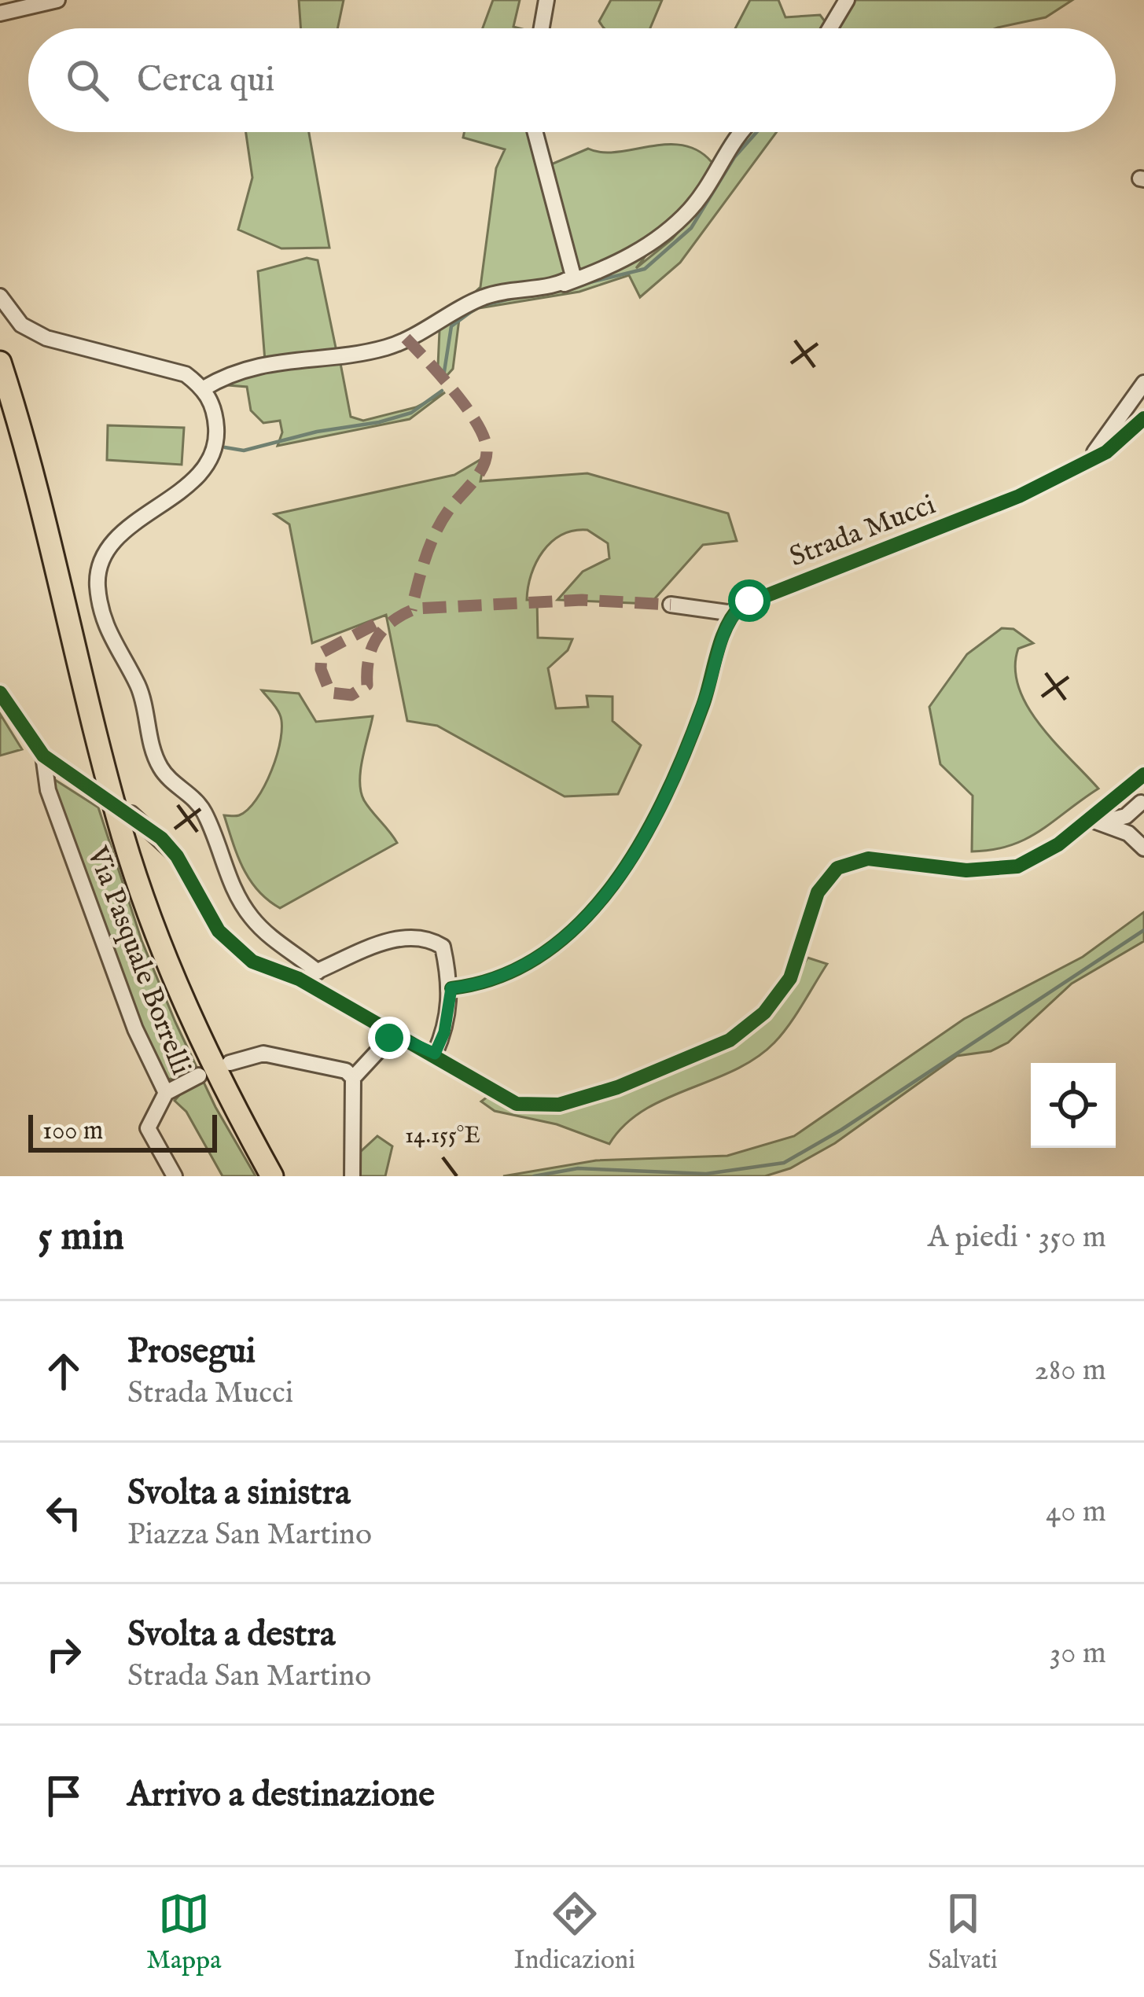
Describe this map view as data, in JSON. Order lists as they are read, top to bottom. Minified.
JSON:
{"streets":{"street":["Strada Mucci","Via Pasquale Borrelli"]},"scale_bar":"100 m","page":{"search":"Cerca qui","scale":"100 m","heading":["5 min","A piedi · 350 m"],"list":[["Prosegui","Strada Mucci","280 m"],["Svolta a sinistra","Piazza San Martino","40 m"],["Svolta a destra","Strada San Martino","30 m"],"Arrivo a destinazione"],"nav":["Mappa","Indicazioni","Salvati"]},"coordinates":["14.155°E"]}
